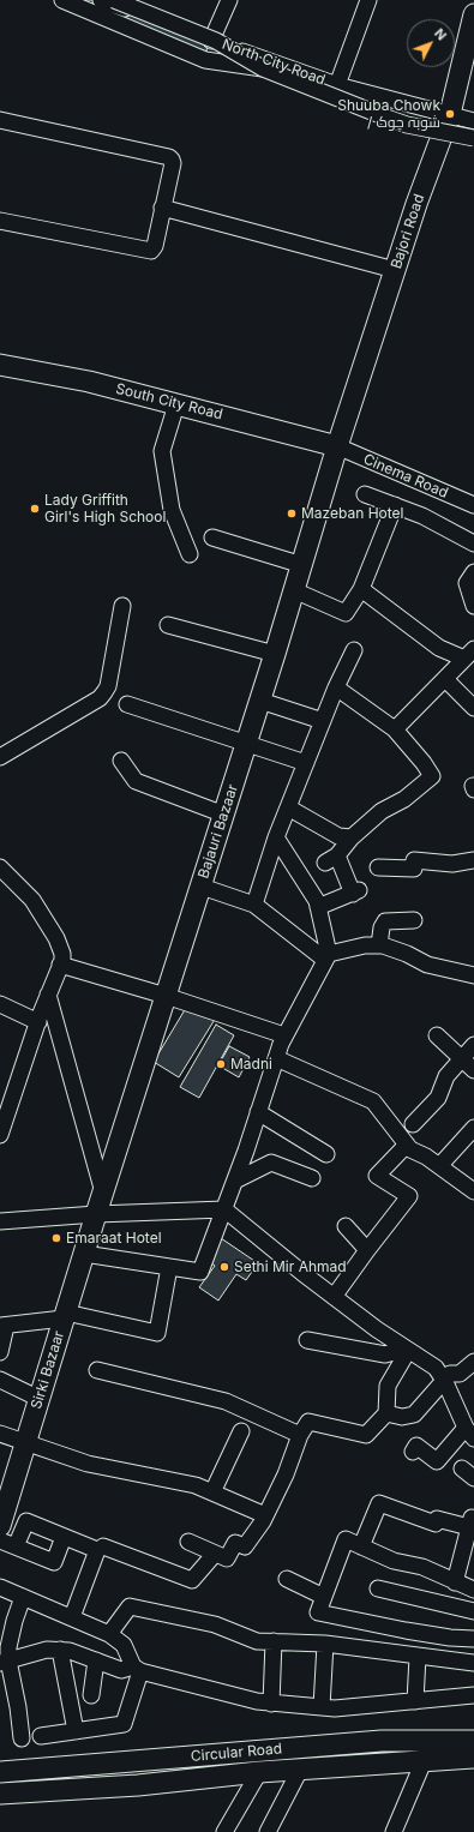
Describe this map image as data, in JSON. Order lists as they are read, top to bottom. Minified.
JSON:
{"streets":{"main road":["Bajori Road","South City Road","Bajauri Bazaar","Sirki Bazaar","Circular Road"],"street":["North City Road","Cinema Road"]},"crossings":[["North City Road","Bajori Road"],["Bajori Road","South City Road"],["Bajori Road","Cinema Road"],["Bajori Road","Bajauri Bazaar"],["South City Road","Cinema Road"],["South City Road","Bajauri Bazaar"],["Cinema Road","Bajauri Bazaar"],["Bajauri Bazaar","Sirki Bazaar"]],"places":["Shuuba Chowk / شوبہ چوک","Lady Griffith Girl's High School","Mazeban Hotel","Madni","Emaraat Hotel","Sethi Mir Ahmad"],"north":"top right"}
